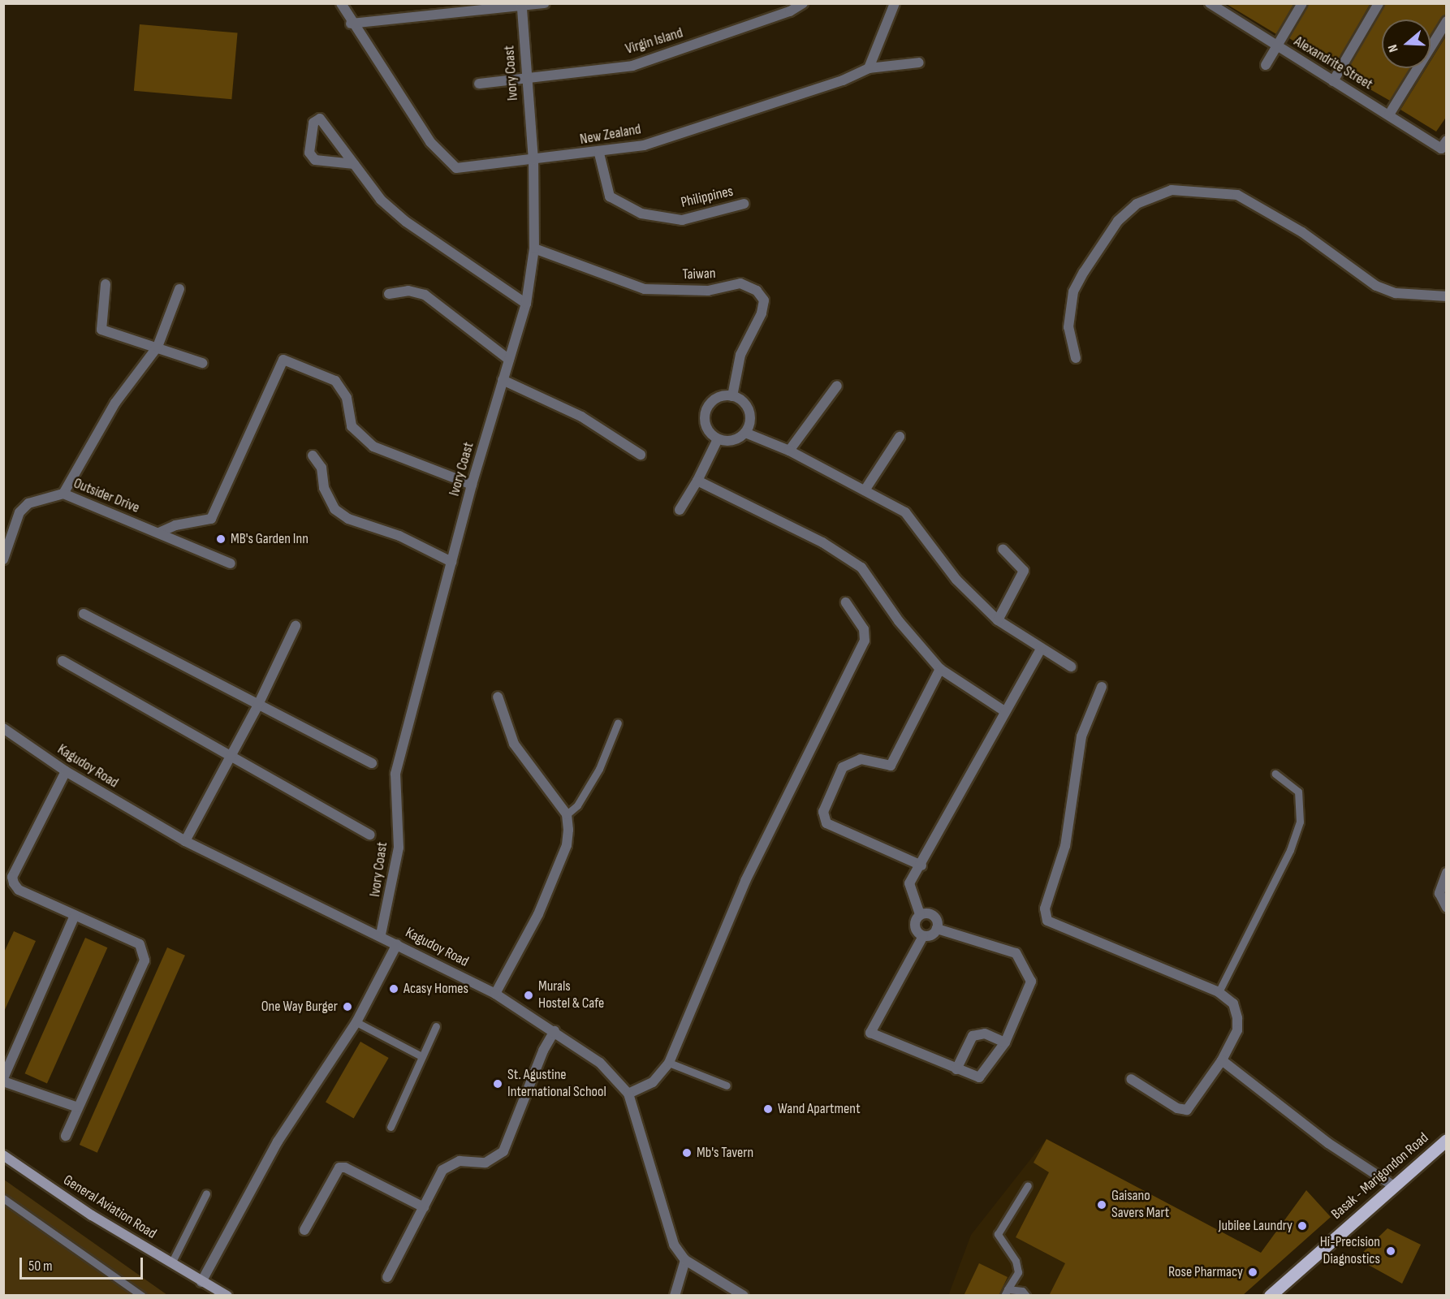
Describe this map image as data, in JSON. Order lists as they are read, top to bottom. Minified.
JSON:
{"streets":{"main road":["Basak - Marigondon Road","General Aviation Road"],"street":["Virgin Island","Alexandrite Street","Ivory Coast","New Zealand","Philippines","Taiwan","Outsider Drive","Kagudoy Road"]},"crossings":[["Virgin Island","Ivory Coast"],["Ivory Coast","New Zealand"],["Ivory Coast","Taiwan"],["Ivory Coast","Kagudoy Road"],["New Zealand","Philippines"]],"places":["MB's Garden Inn","Acasy Homes","Murals Hostel & Cafe","One Way Burger","St. Agustine International School","Wand Apartment","Mb's Tavern","Gaisano Savers Mart","Jubilee Laundry","Hi-Precision Diagnostics","Rose Pharmacy"],"scale_bar":"50 m","north":"left"}
